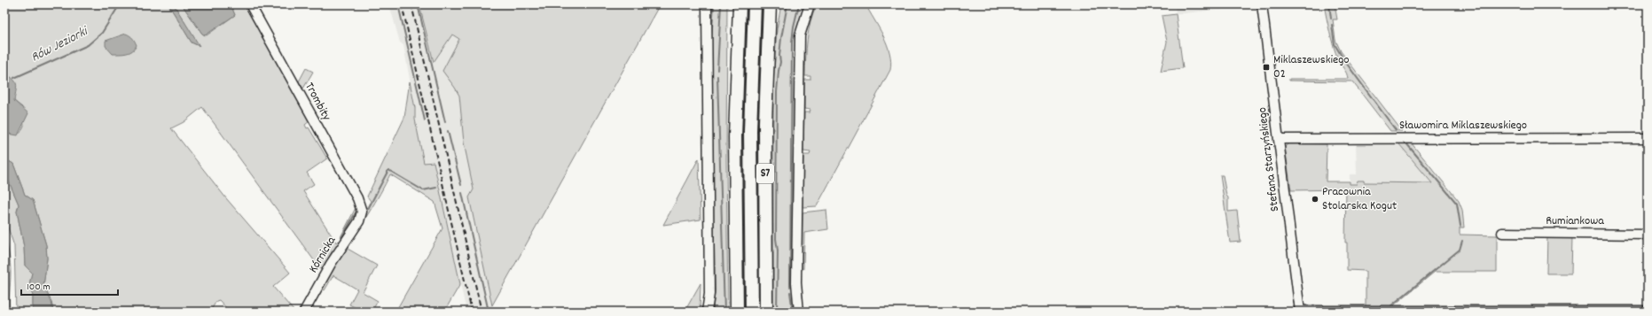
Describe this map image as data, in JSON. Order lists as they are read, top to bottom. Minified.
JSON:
{"streets":{"highway":["S7"],"street":["Trombity","Sławomira Miklaszewskiego","Stefana Starzyńskiego","Rumiankowa","Kórnicka"]},"crossings":[["Trombity","Kórnicka"],["Sławomira Miklaszewskiego","Stefana Starzyńskiego"]],"water":["Rów Jeziorki"],"places":{"transit":["Miklaszewskiego 02"],"other":["Pracownia Stolarska Kogut"]},"scale_bar":"100 m"}
